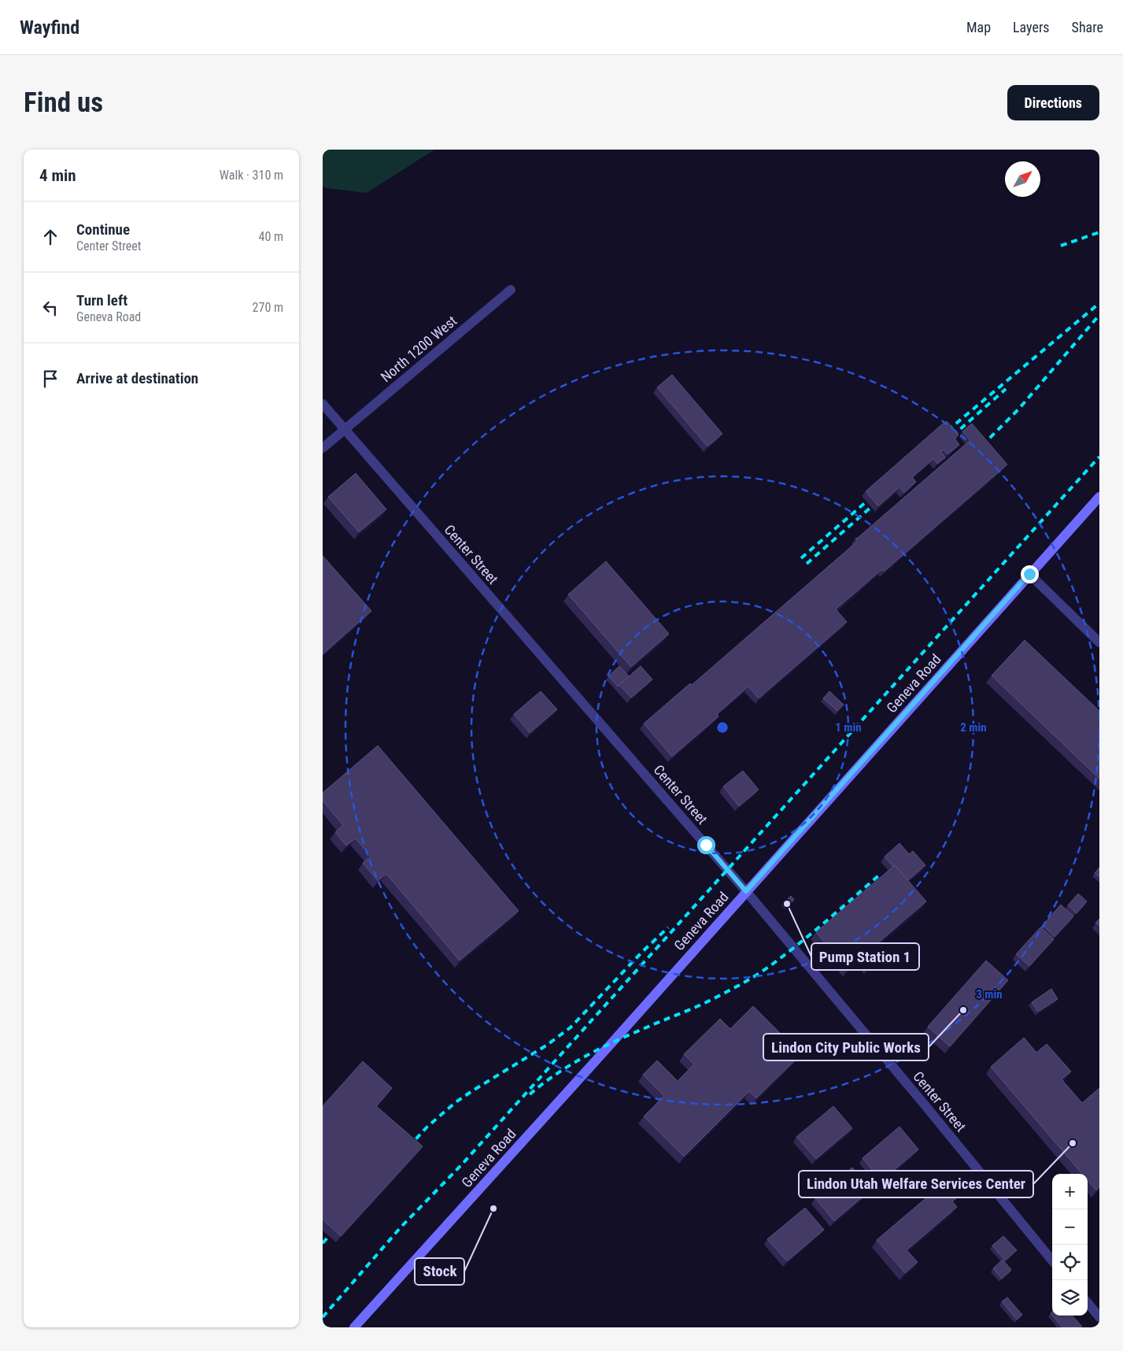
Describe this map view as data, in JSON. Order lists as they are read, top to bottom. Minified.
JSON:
{"streets":{"main road":["Geneva Road"],"street":["North 1200 West","Center Street"]},"crossings":[["North 1200 West","Center Street"],["Center Street","Geneva Road"]],"places":["Pump Station 1","Lindon City Public Works","Lindon Utah Welfare Services Center","Stock"],"north":"top right","page":{"header":"Wayfind","nav":["Map","Layers","Share"],"buttons":"Directions","title":"Find us","heading":["4 min","Walk · 310 m"],"list":[["Continue","Center Street","40 m"],["Turn left","Geneva Road","270 m"],"Arrive at destination"],"map_buttons":["+","−"]},"rings":["1 min","2 min","3 min"]}
